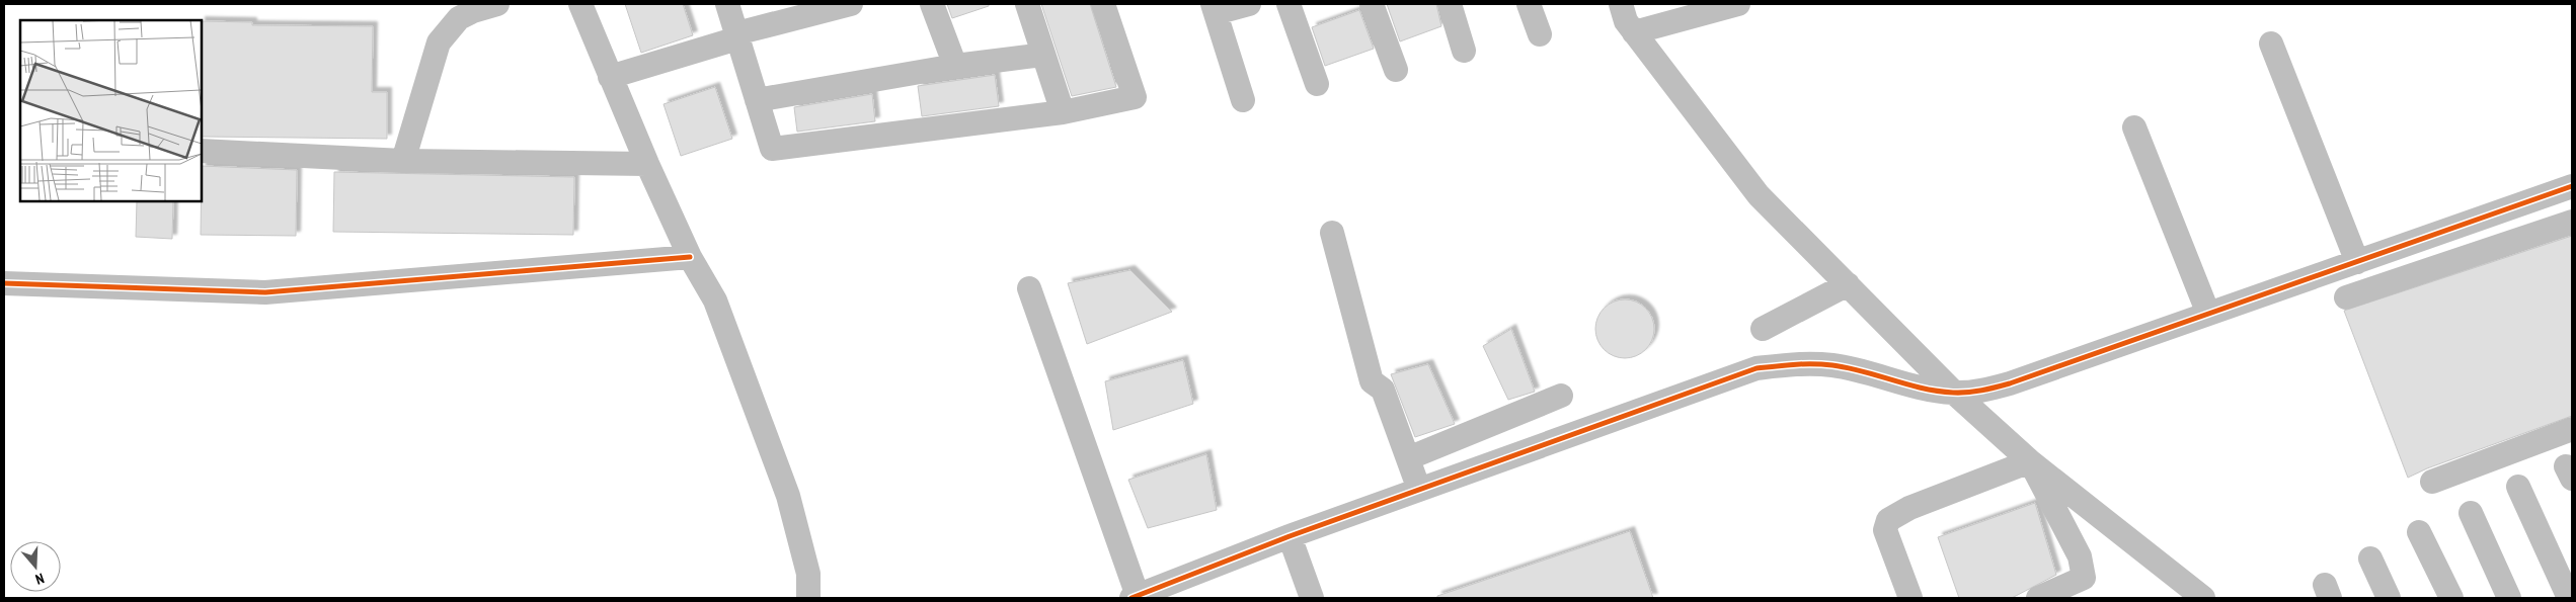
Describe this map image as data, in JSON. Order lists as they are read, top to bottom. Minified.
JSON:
{"north":"bottom"}
